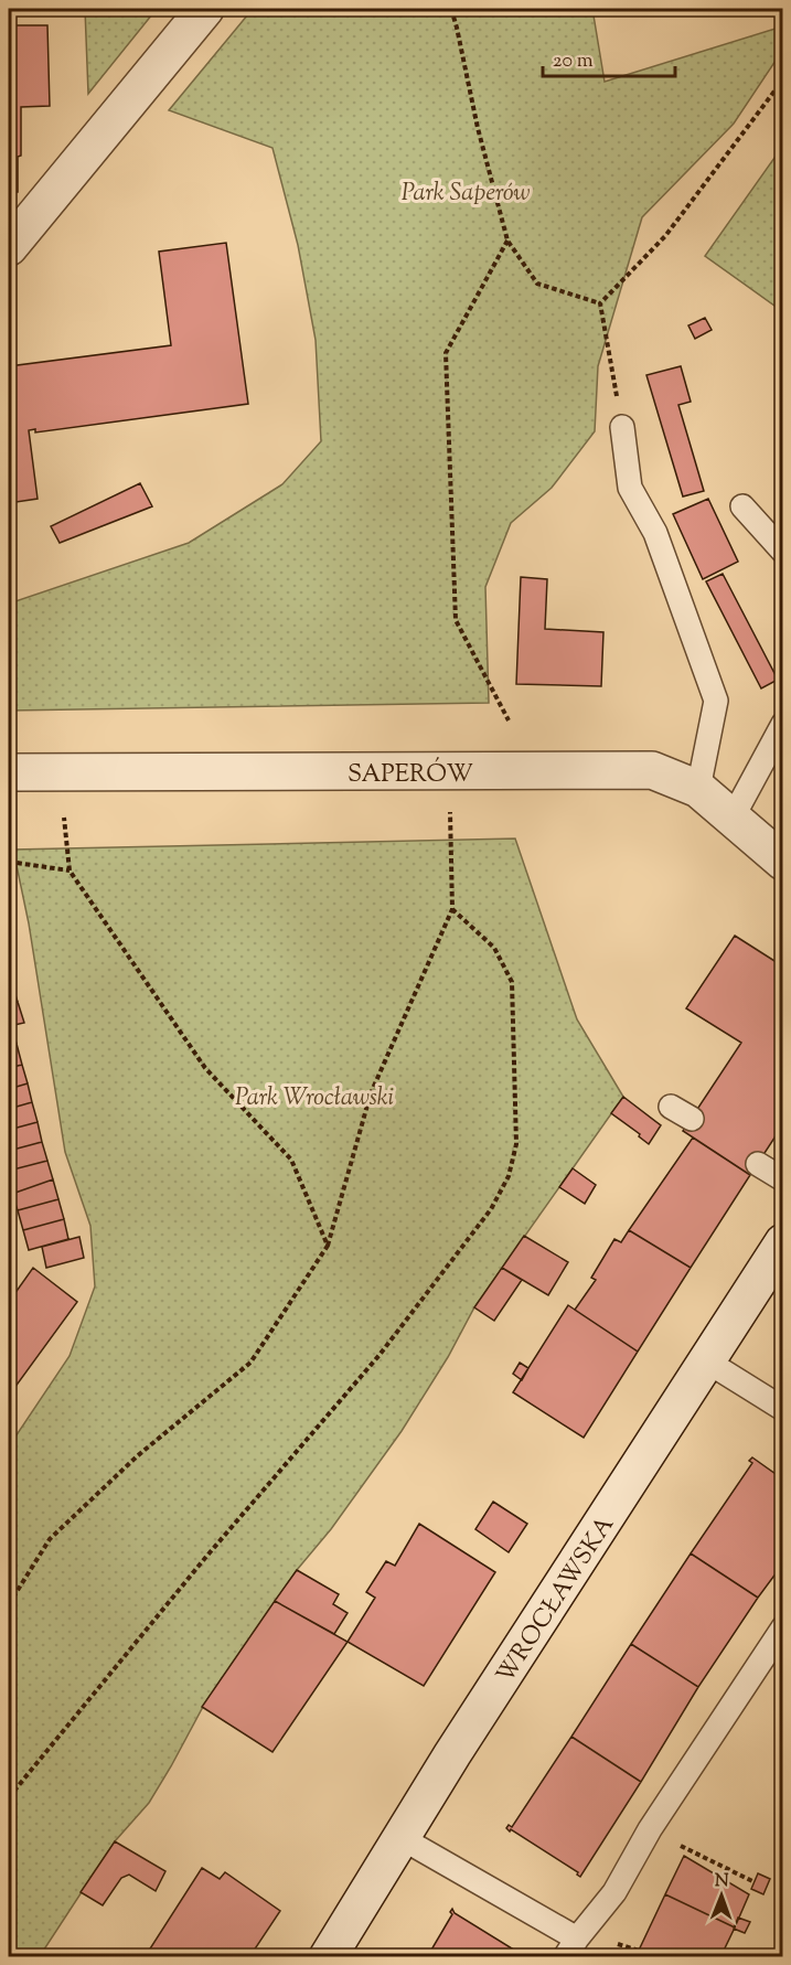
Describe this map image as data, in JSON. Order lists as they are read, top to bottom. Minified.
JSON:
{"streets":{"street":["SAPERÓW","WROCŁAWSKA"]},"parks":["Park Saperów","Park Wrocławski"],"scale_bar":"20 m","north":"top"}
